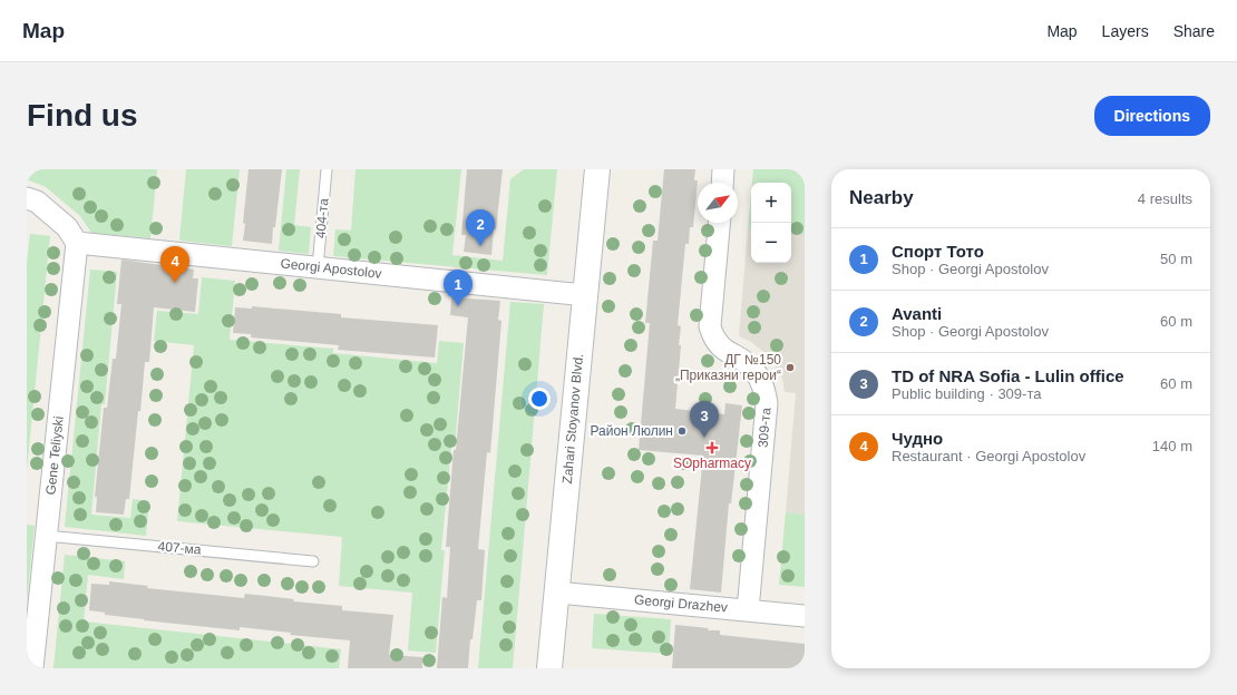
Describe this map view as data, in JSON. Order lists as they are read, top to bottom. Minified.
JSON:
{"streets":{"street":["Georgi Apostolov","Zahari Stoyanov Blvd.","309-та","Gene Teliyski","Georgi Drazhev"],"lane":["404-та","407-ма"]},"crossings":[["404-та","Georgi Apostolov"],["Georgi Apostolov","Zahari Stoyanov Blvd."],["Georgi Apostolov","Gene Teliyski"],["Zahari Stoyanov Blvd.","Georgi Drazhev"],["309-та","Georgi Drazhev"],["Gene Teliyski","407-ма"]],"places":{"other":["ДГ №150 „Приказни герои“","Район Люлин"],"health":["SOpharmacy"]},"north":"top right","page":{"header":"Map","nav":["Map","Layers","Share"],"buttons":"Directions","title":"Find us","heading":["Nearby","4 results"],"map_buttons":["+","−"],"pins":["2","4","1","3"],"list":[{"mark":"1","name":"Спорт Тото","note":"Shop · Georgi Apostolov","value":"50 m"},{"mark":"2","name":"Avanti","note":"Shop · Georgi Apostolov","value":"60 m"},{"mark":"3","name":"TD of NRA Sofia - Lulin office","note":"Public building · 309-та","value":"60 m"},{"mark":"4","name":"Чудно","note":"Restaurant · Georgi Apostolov","value":"140 m"}]}}
